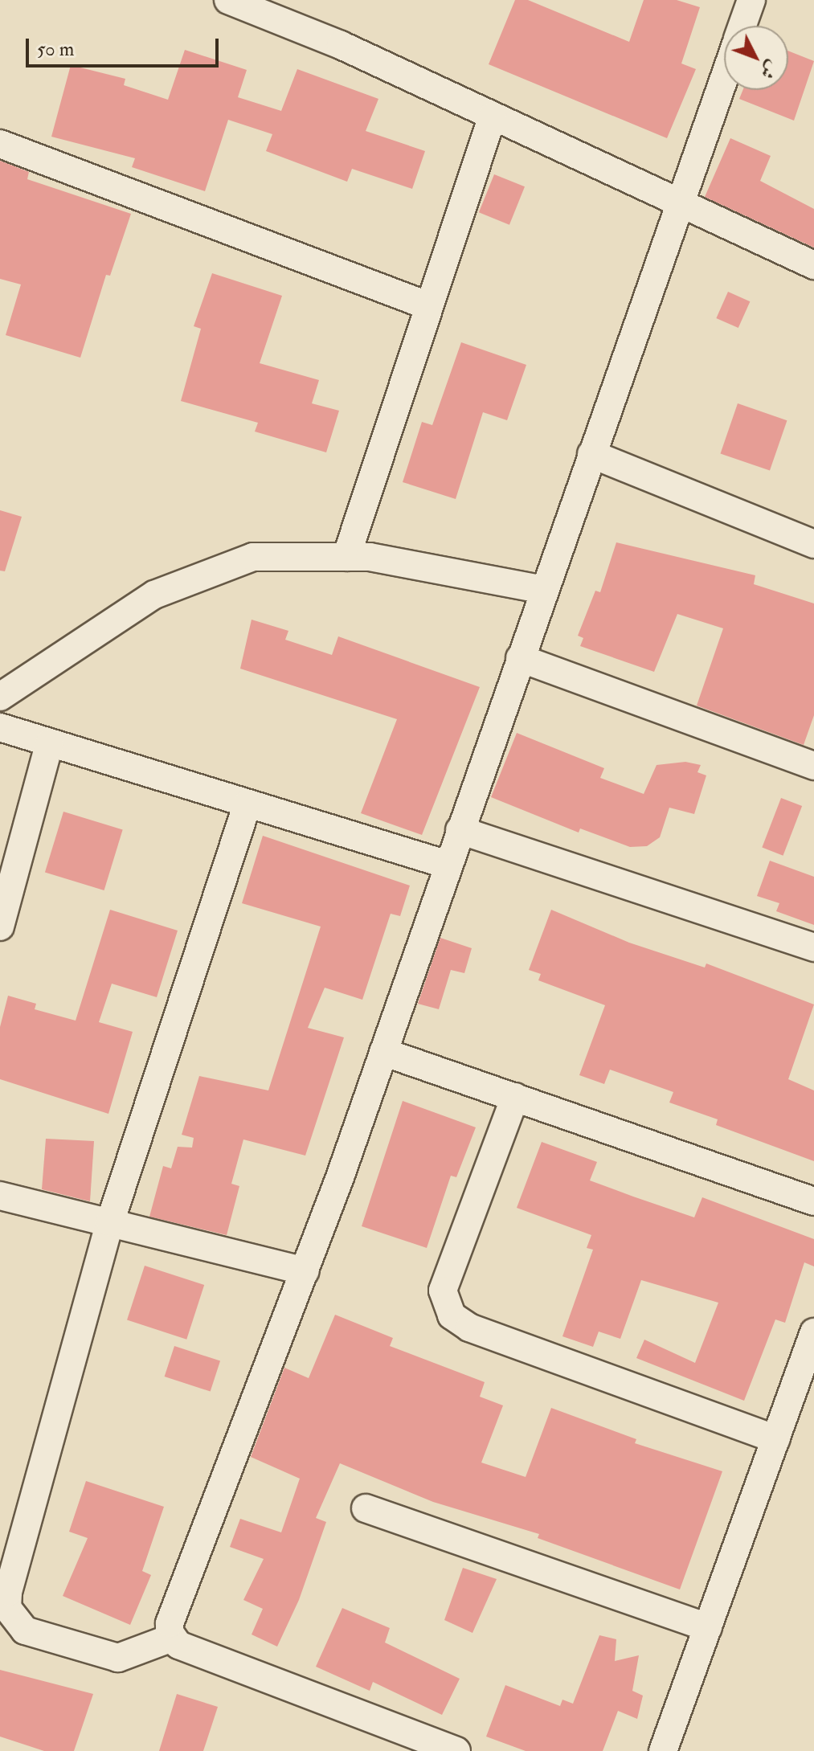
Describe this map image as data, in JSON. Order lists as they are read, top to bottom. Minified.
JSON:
{"scale_bar":"50 m","north":"bottom right"}
